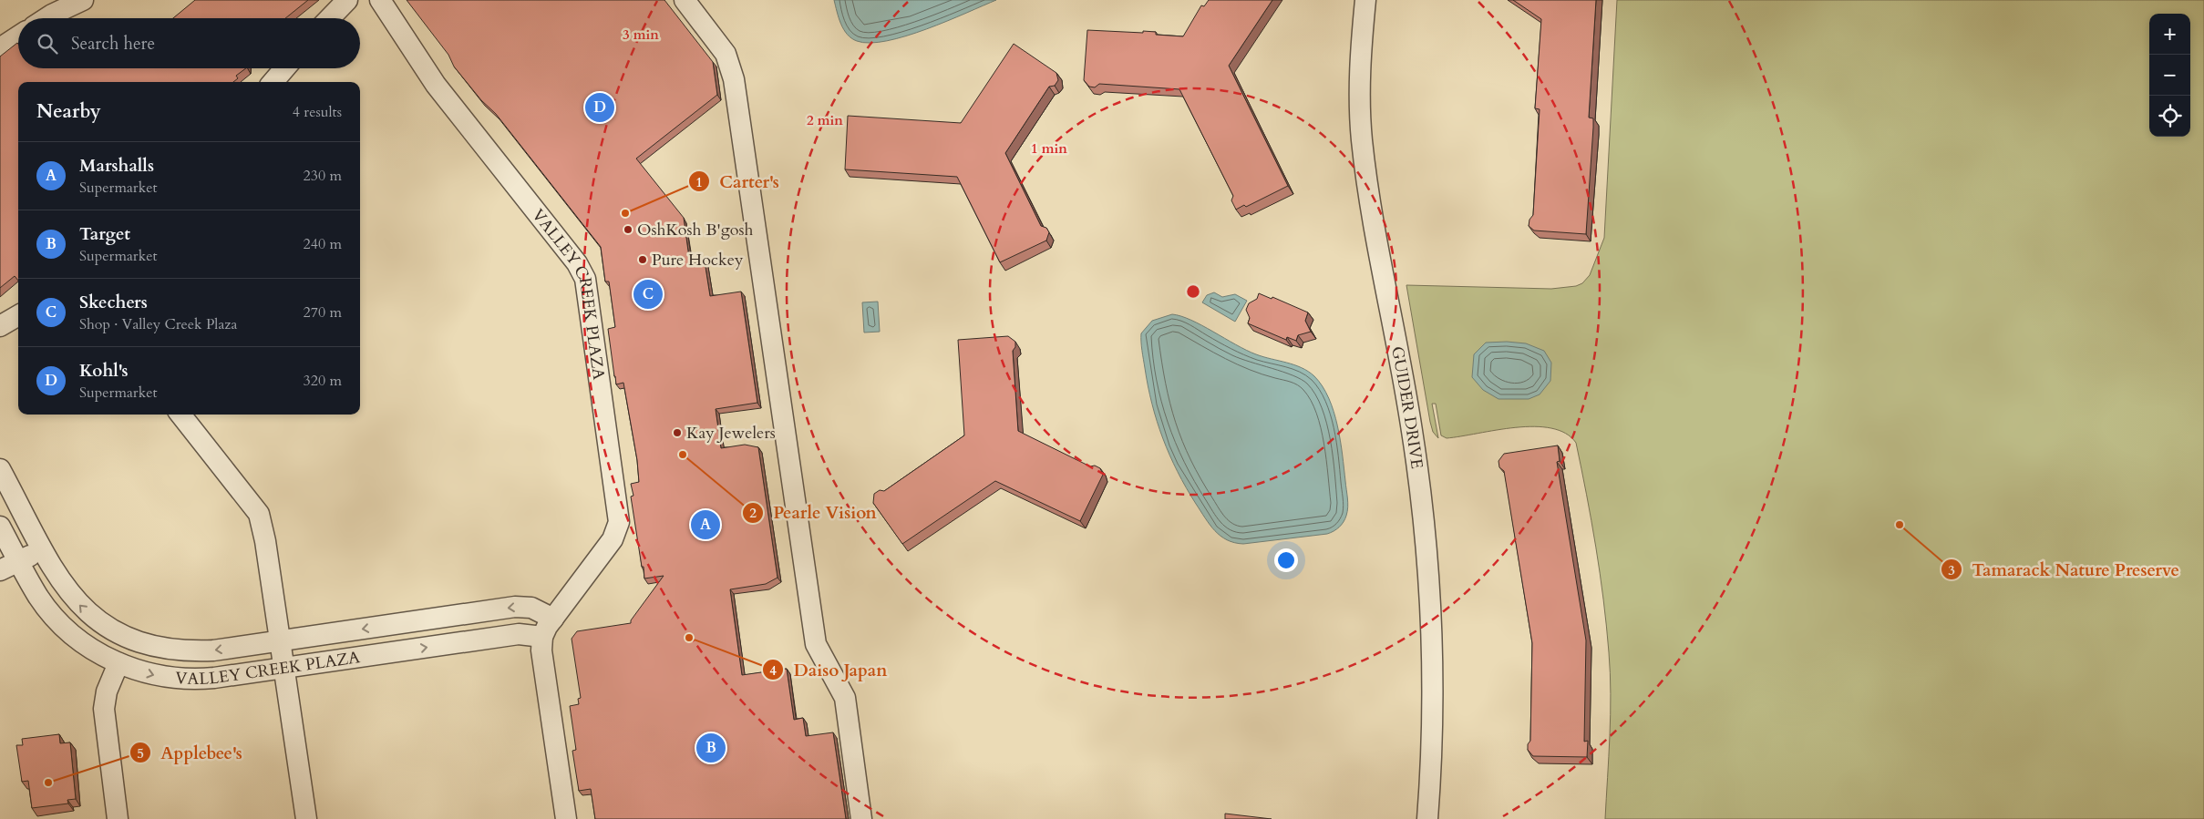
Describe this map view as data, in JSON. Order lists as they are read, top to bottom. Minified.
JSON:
{"streets":{"street":["VALLEY CREEK PLAZA","GUIDER DRIVE"]},"places":["Carter's","OshKosh B'gosh","Pure Hockey","Kay Jewelers","Pearle Vision","Tamarack Nature Preserve","Daiso Japan","Applebee's"],"page":{"map_buttons":["+","−"],"search":"Search here","heading":["Nearby","4 results"],"pins":["D","C","A","B"],"list":[{"mark":"A","name":"Marshalls","note":"Supermarket","value":"230 m"},{"mark":"B","name":"Target","note":"Supermarket","value":"240 m"},{"mark":"C","name":"Skechers","note":"Shop · Valley Creek Plaza","value":"270 m"},{"mark":"D","name":"Kohl's","note":"Supermarket","value":"320 m"}]},"rings":["3 min","2 min","1 min"]}
